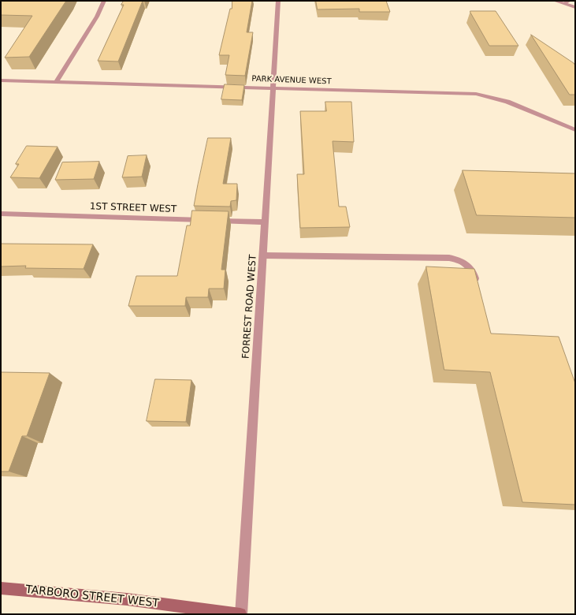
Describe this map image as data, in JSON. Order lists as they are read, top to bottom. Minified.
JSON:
{"streets":{"main road":["TARBORO STREET WEST"],"street":["PARK AVENUE WEST","1ST STREET WEST","FORREST ROAD WEST"]},"crossings":[["PARK AVENUE WEST","FORREST ROAD WEST"],["1ST STREET WEST","FORREST ROAD WEST"],["FORREST ROAD WEST","TARBORO STREET WEST"]]}
